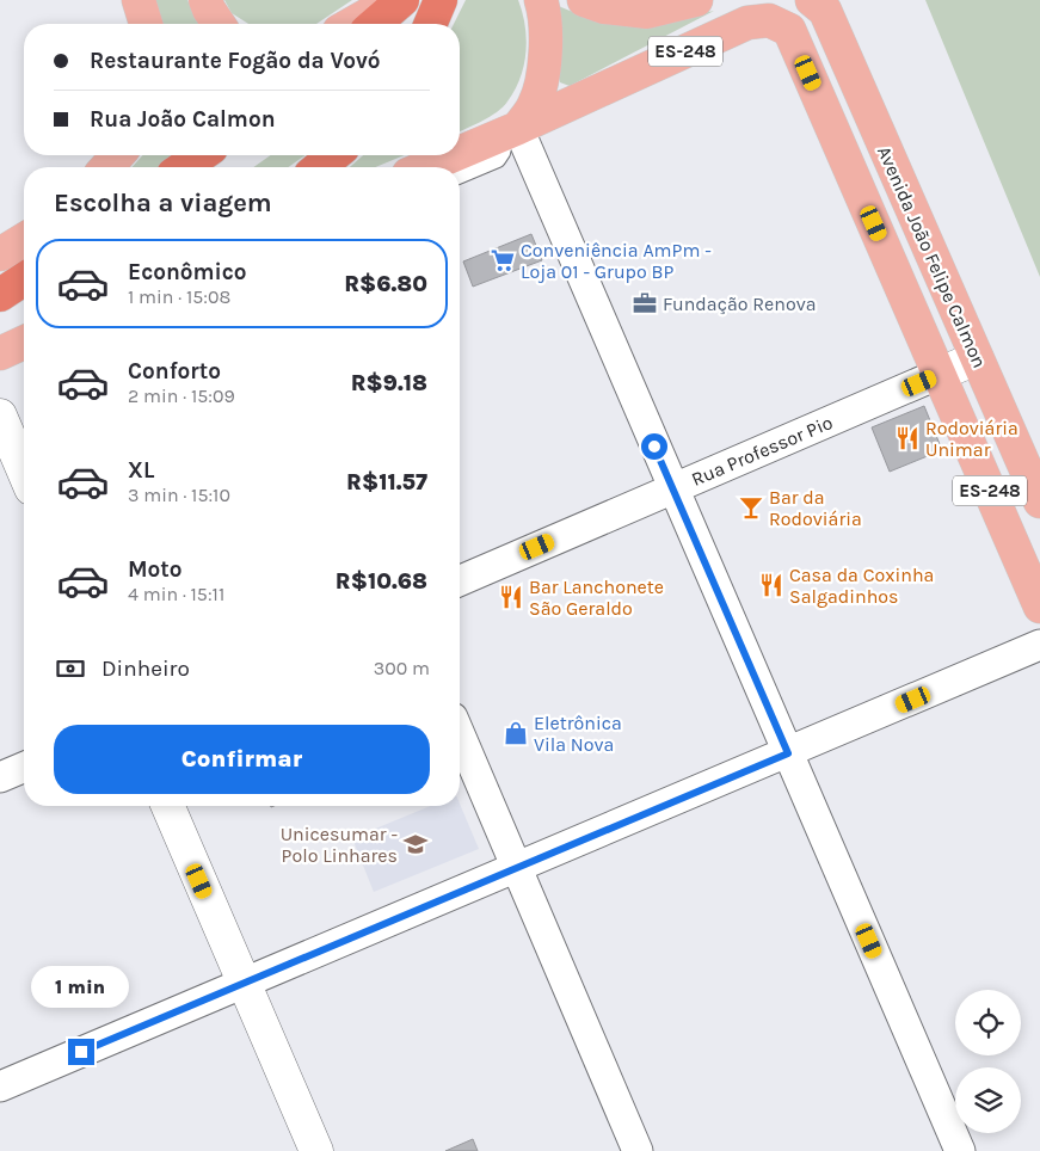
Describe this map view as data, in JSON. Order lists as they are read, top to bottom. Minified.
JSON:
{"streets":{"main road":["ES-248","Avenida João Felipe Calmon"],"street":["Rua Professor Pio"]},"crossings":[["Avenida João Felipe Calmon","Rua Professor Pio"]],"places":{"supermarket":["Conveniência AmPm - Loja 01 - Grupo BP"],"office":["Fundação Renova"],"restaurant":["Rodoviária Unimar","Casa da Coxinha Salgadinhos","Bar Lanchonete São Geraldo"],"bar":["Bar da Rodoviária"],"shop":["Eletrônica Vila Nova"],"school or university":["Unicesumar - Polo Linhares"]},"page":{"banner":["Restaurante Fogão da Vovó","Rua João Calmon"],"heading":"Escolha a viagem","list":[{"name":"Econômico","note":"1 min · 15:08","value":"R$6.80"},{"name":"Conforto","note":"2 min · 15:09","value":"R$9.18"},{"name":"XL","note":"3 min · 15:10","value":"R$11.57"},{"name":"Moto","note":"4 min · 15:11","value":"R$10.68"}],"pay":["Dinheiro","300 m"],"buttons":"Confirmar","bubble":"1 min"}}
